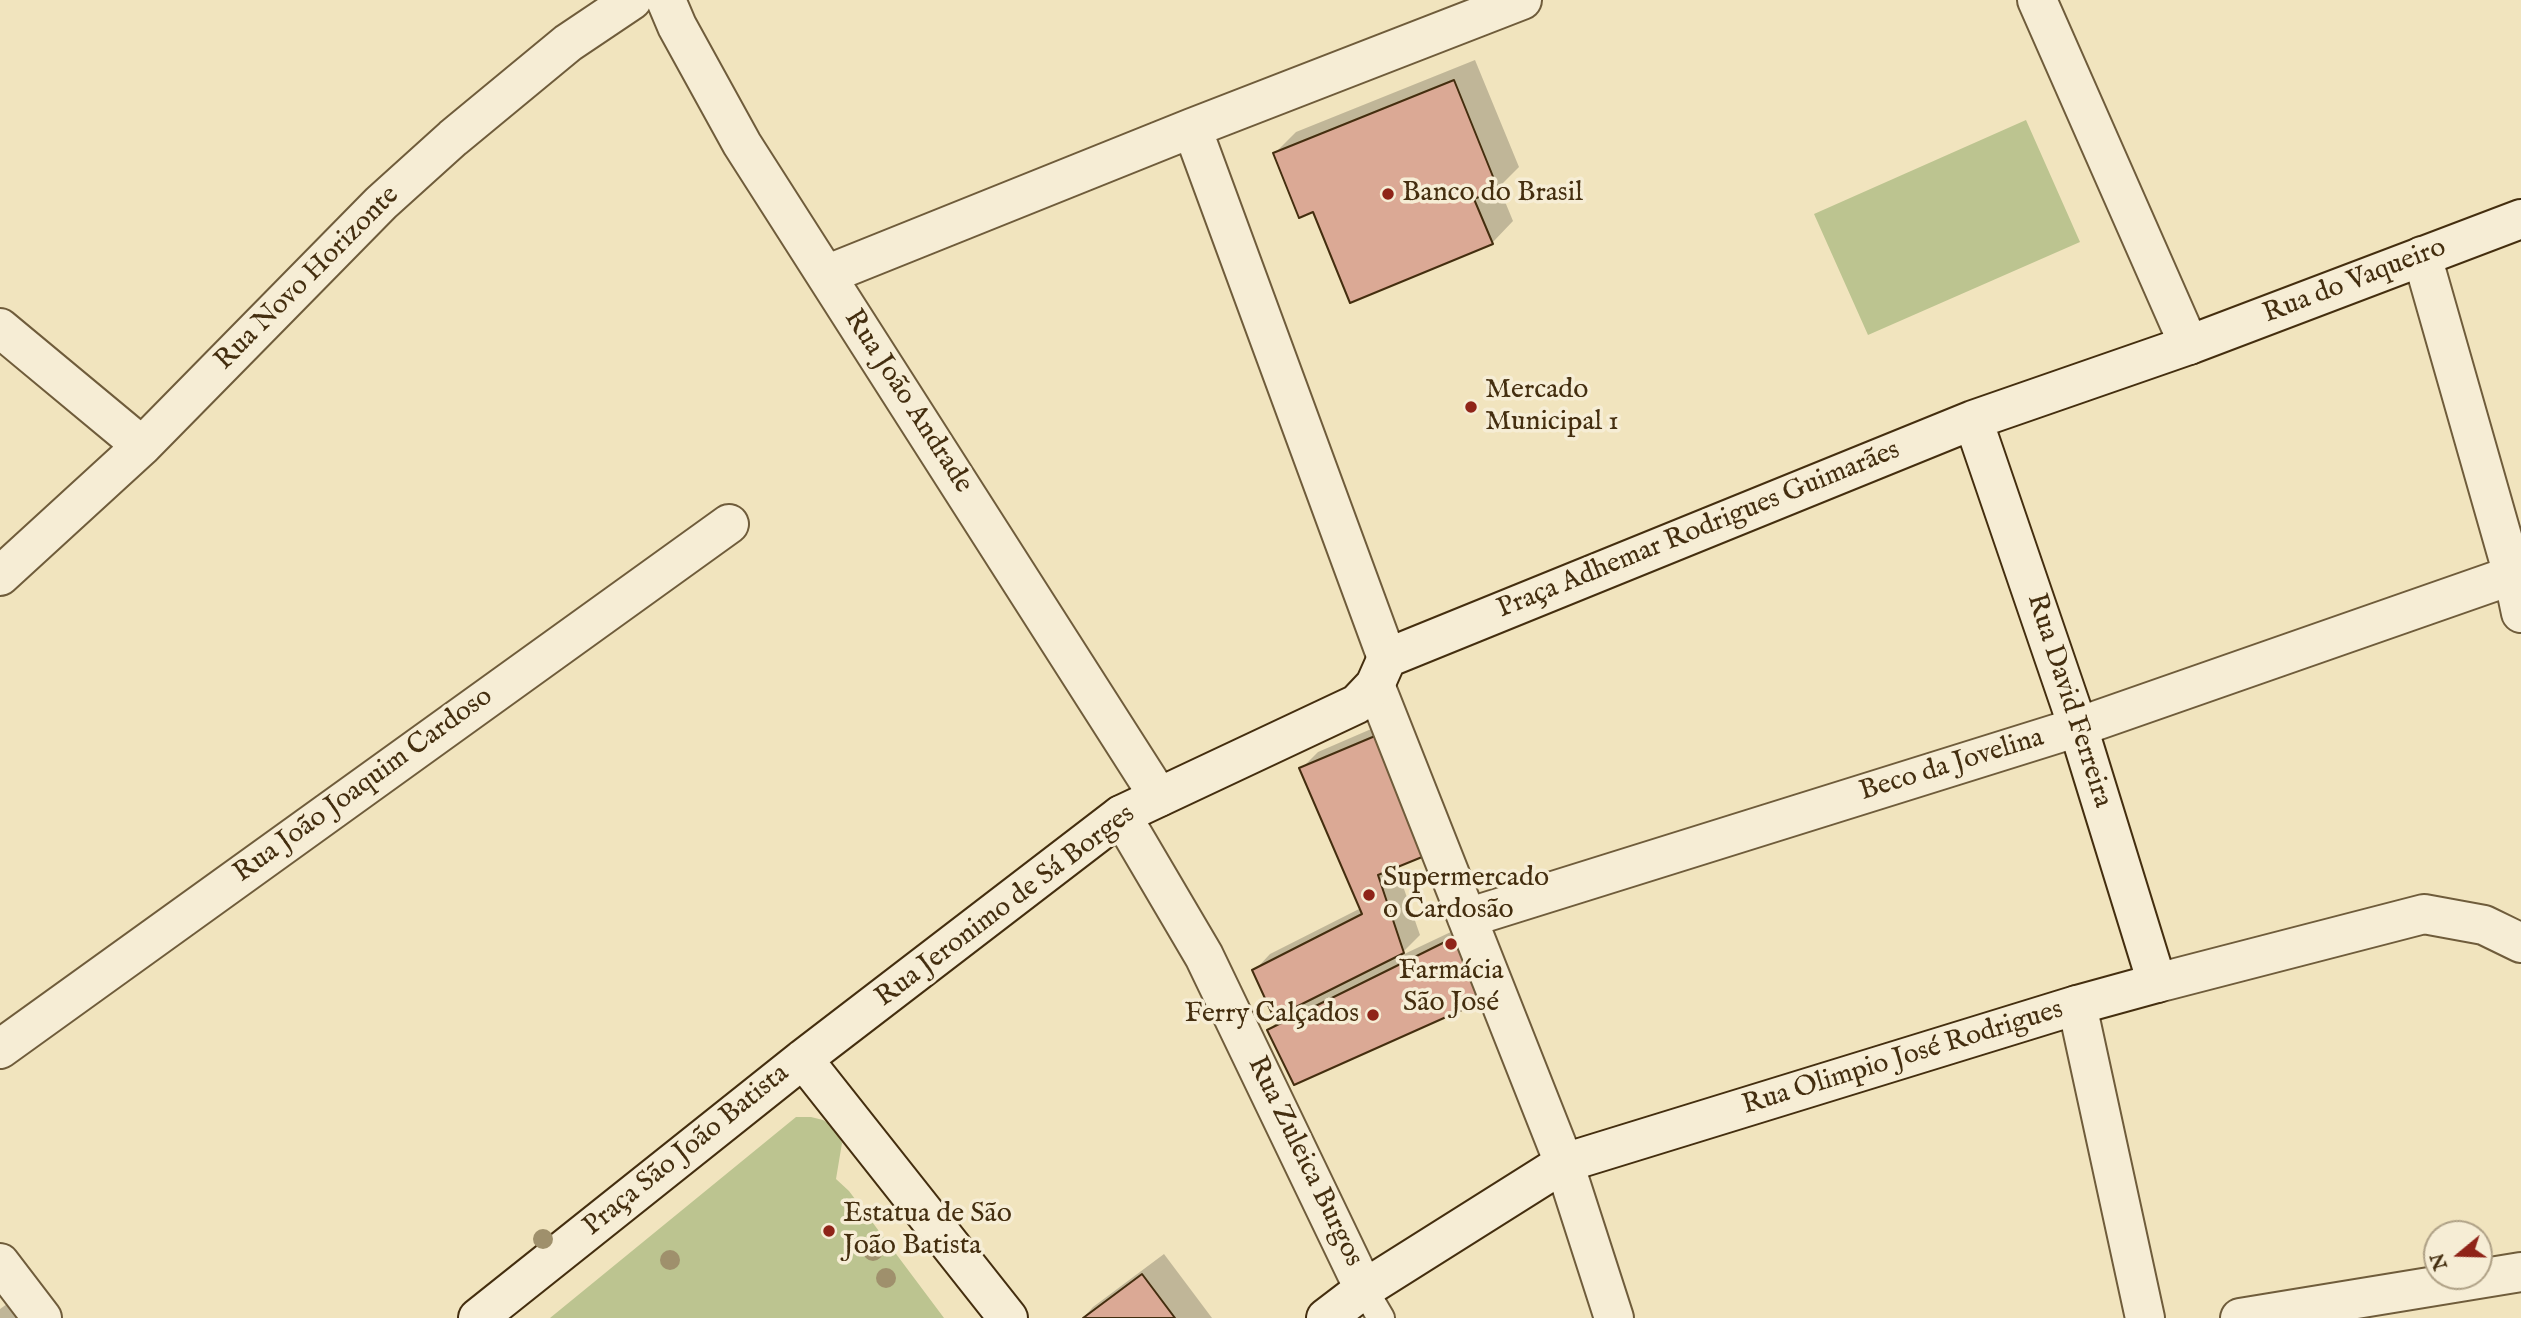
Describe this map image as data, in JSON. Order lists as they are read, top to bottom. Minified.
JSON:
{"streets":{"street":["Rua Novo Horizonte","Rua do Vaqueiro","Rua João Andrade","Praça Adhemar Rodrigues Guimarães","Rua David Ferreira","Beco da Jovelina","Rua João Joaquim Cardoso","Rua Jeronimo de Sá Borges","Rua Olimpio José Rodrigues","Praça São João Batista","Rua Zuleica Burgos"]},"crossings":[["Rua Novo Horizonte","Rua João Andrade"],["Rua do Vaqueiro","Praça Adhemar Rodrigues Guimarães"],["Rua João Andrade","Rua Jeronimo de Sá Borges"],["Praça Adhemar Rodrigues Guimarães","Rua David Ferreira"],["Praça Adhemar Rodrigues Guimarães","Rua Jeronimo de Sá Borges"],["Rua David Ferreira","Beco da Jovelina"],["Rua David Ferreira","Rua Olimpio José Rodrigues"],["Rua Jeronimo de Sá Borges","Praça São João Batista"],["Rua Jeronimo de Sá Borges","Rua Zuleica Burgos"],["Rua Olimpio José Rodrigues","Rua Zuleica Burgos"]],"places":["Banco do Brasil","Mercado Municipal 1","Supermercado o Cardosão","Farmácia São José","Ferry Calçados","Estatua de São João Batista"],"north":"left"}
